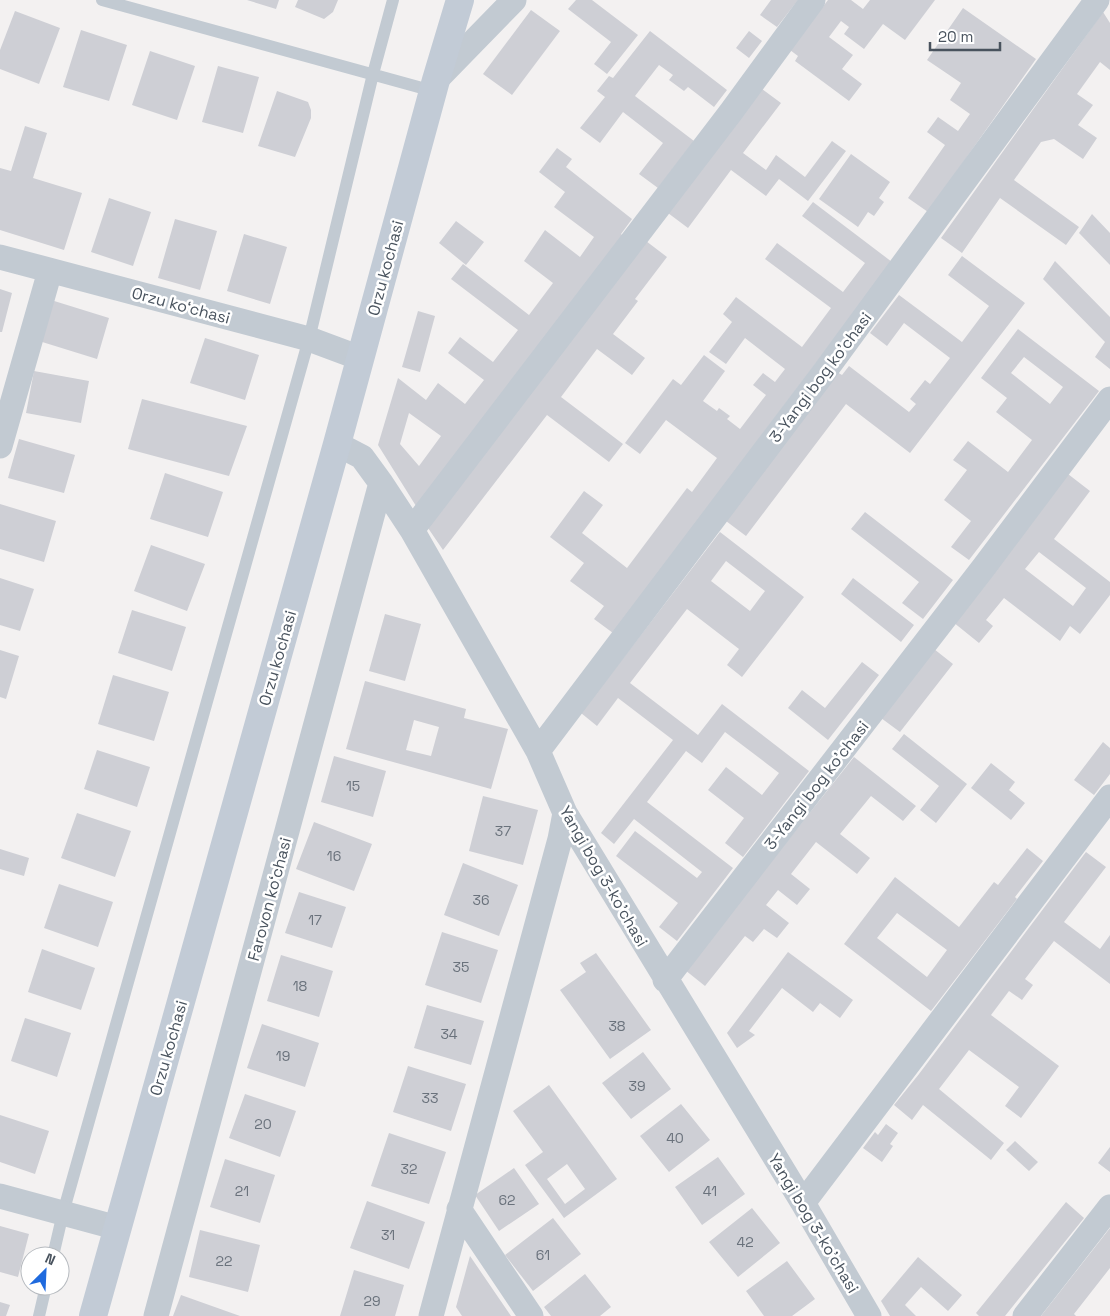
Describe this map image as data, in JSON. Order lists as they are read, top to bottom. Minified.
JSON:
{"streets":{"main road":["Orzu kochasi"],"street":["Orzu koʻchasi","3-Yangi bog koʼchasi","Yangi bog 3-koʼchasi","Farovon koʻchasi"]},"crossings":[["Orzu kochasi","Orzu koʻchasi"],["Orzu kochasi","Yangi bog 3-koʼchasi"],["3-Yangi bog koʼchasi","Yangi bog 3-koʼchasi"],["Yangi bog 3-koʼchasi","Farovon koʻchasi"]],"house_numbers":["15","37","16","36","17","35","18","38","34","19","39","33","20","40","32","21","41","62","31","42","61","22","29"],"scale_bar":"20 m","north":"top right"}
